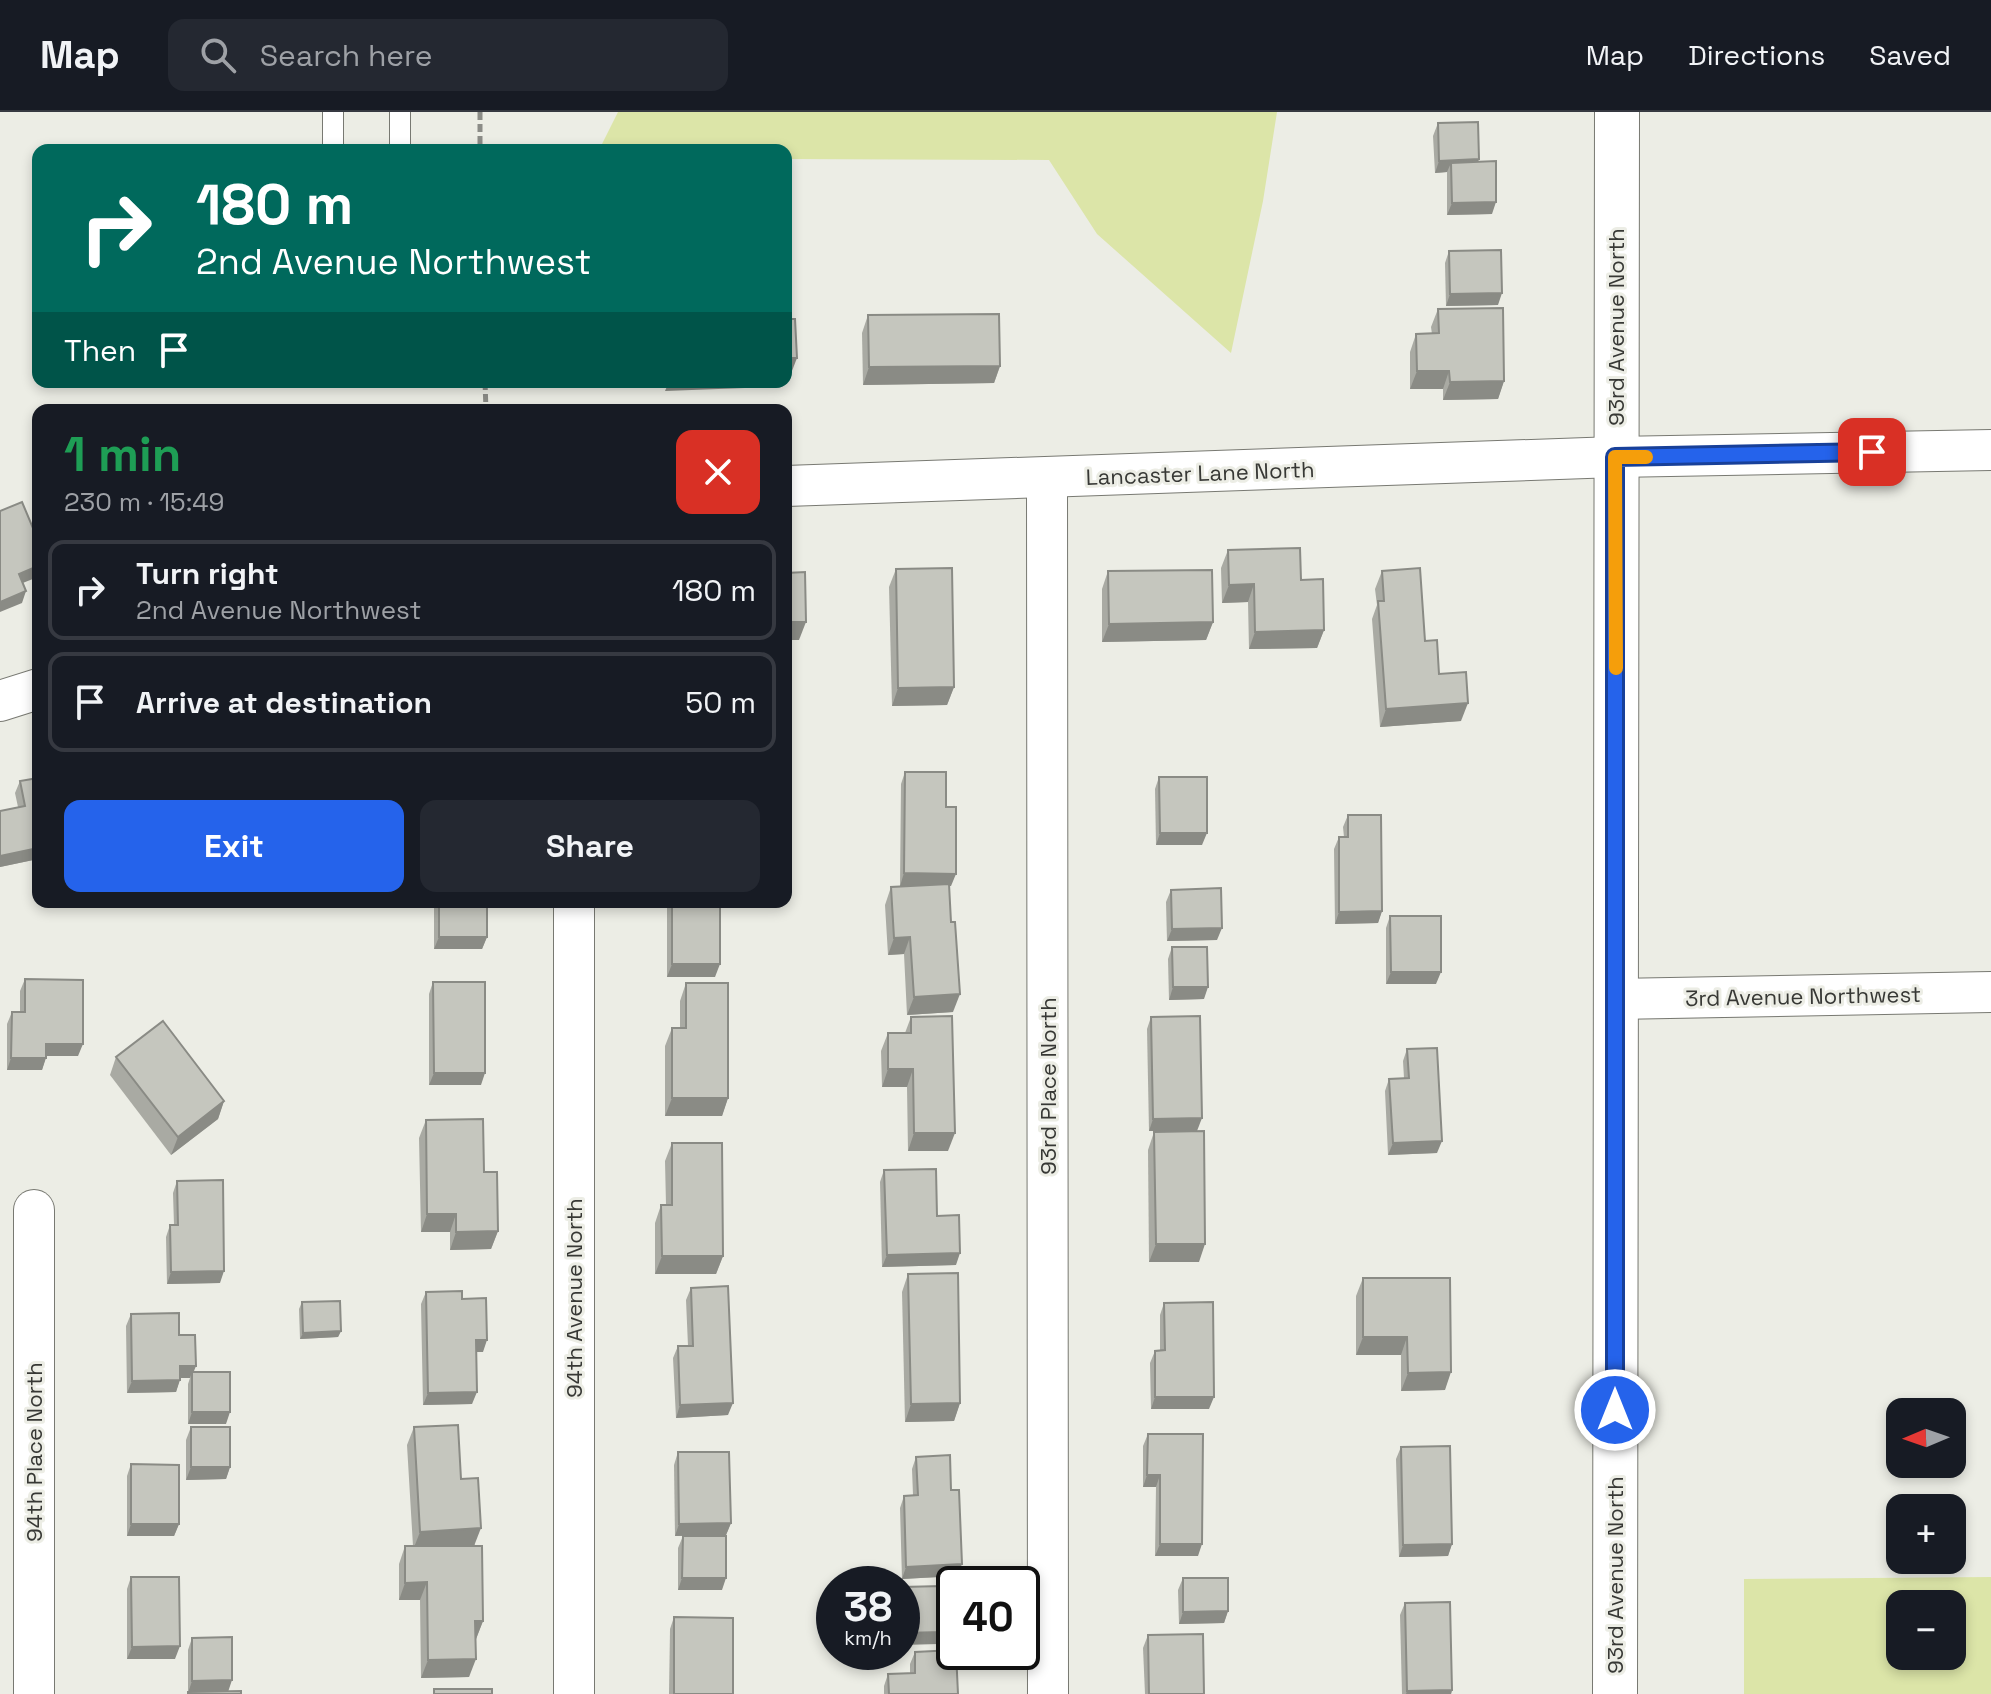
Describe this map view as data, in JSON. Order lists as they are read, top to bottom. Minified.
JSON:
{"streets":{"street":["93rd Avenue North","Lancaster Lane North","3rd Avenue Northwest","93rd Place North","94th Avenue North","94th Place North"]},"crossings":[["93rd Avenue North","Lancaster Lane North"],["93rd Avenue North","3rd Avenue Northwest"],["Lancaster Lane North","93rd Place North"]],"north":"left","page":{"header":"Map","search":"Search here","nav":["Map","Directions","Saved"],"turn":["180 m","2nd Avenue Northwest"],"then":"Then","heading":["1 min","230 m · 15:49"],"list":[{"name":"Turn right","note":"2nd Avenue Northwest","value":"180 m"},{"name":"Arrive at destination","value":"50 m"}],"buttons":["Exit","Share"],"map_buttons":["+","−"],"speed":"38 km/h","limit":"40"}}
